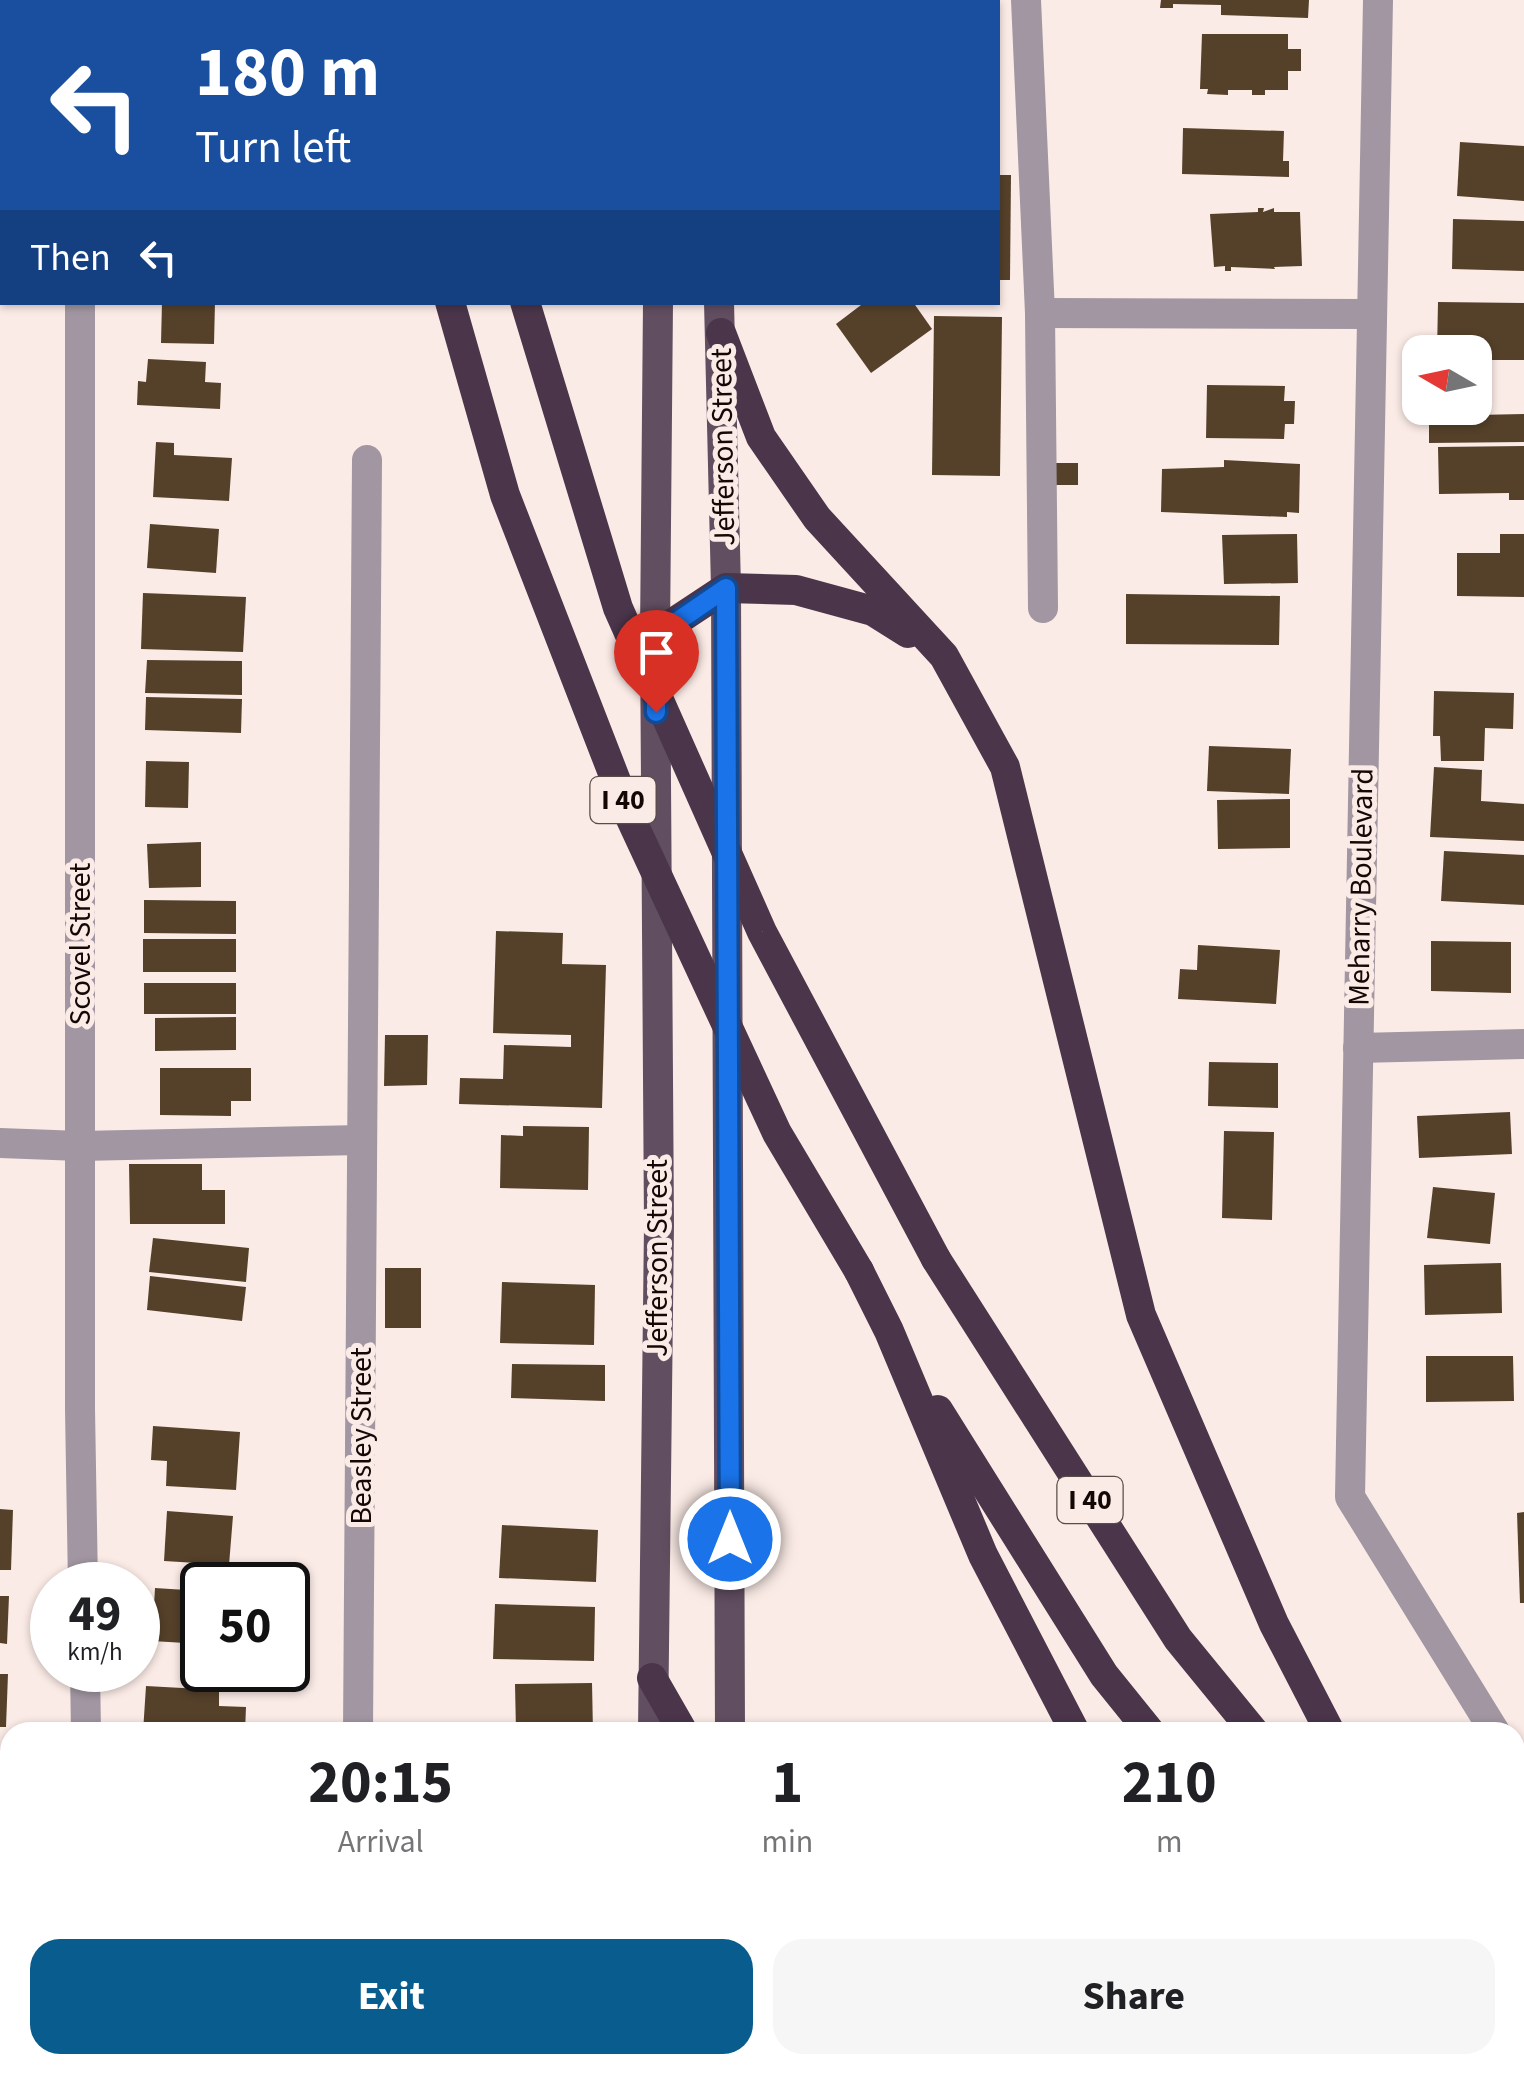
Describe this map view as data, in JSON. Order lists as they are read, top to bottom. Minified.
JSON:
{"streets":{"highway":["I 40"],"main road":["Jefferson Street"],"street":["Meharry Boulevard","Scovel Street","Beasley Street"]},"north":"left","page":{"turn":["180 m","Turn left"],"then":"Then","speed":"49 km/h","limit":"50","eta":["20:15","Arrival","1","min","210","m"],"buttons":["Exit","Share"]}}
